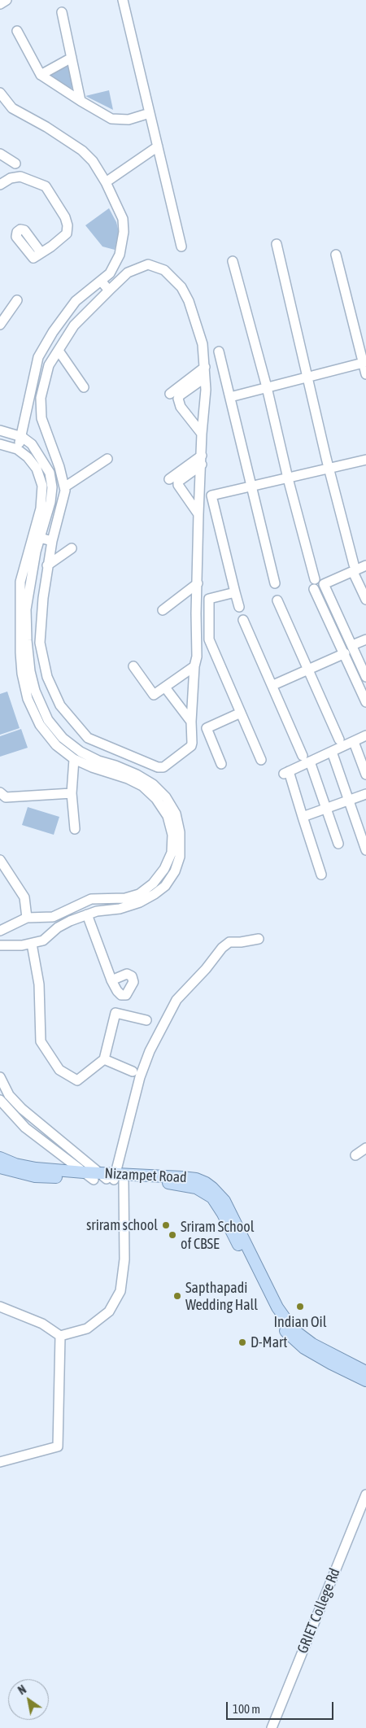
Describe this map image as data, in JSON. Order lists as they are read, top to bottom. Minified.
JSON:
{"streets":{"main road":["Nizampet Road"],"street":["GRIET College Rd"]},"places":["sriram school","Sriram School of CBSE","Sapthapadi Wedding Hall","Indian Oil","D-Mart"],"scale_bar":"100 m","north":"top left"}
